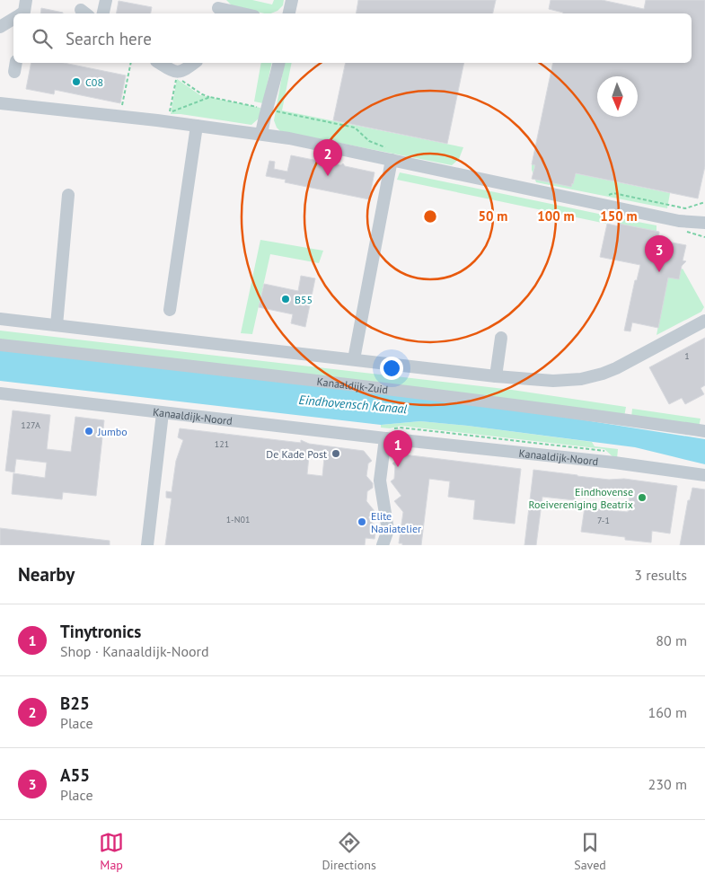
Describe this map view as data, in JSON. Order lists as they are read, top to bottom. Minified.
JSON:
{"streets":{"street":["Kanaaldijk-Zuid","Kanaaldijk-Noord"]},"water":["Eindhovensch Kanaal"],"places":["C08","B55","Jumbo","De Kade Post","Eindhovense Roeivereniging Beatrix","Elite Naaiatelier"],"house_numbers":["1","127A","121","1-N01","7-1"],"north":"bottom","page":{"search":"Search here","pins":["2","3","1"],"heading":["Nearby","3 results"],"list":[{"mark":"1","name":"Tinytronics","note":"Shop · Kanaaldijk-Noord","value":"80 m"},{"mark":"2","name":"B25","note":"Place","value":"160 m"},{"mark":"3","name":"A55","note":"Place","value":"230 m"}],"nav":["Map","Directions","Saved"]},"rings":["50 m","100 m","150 m"]}
